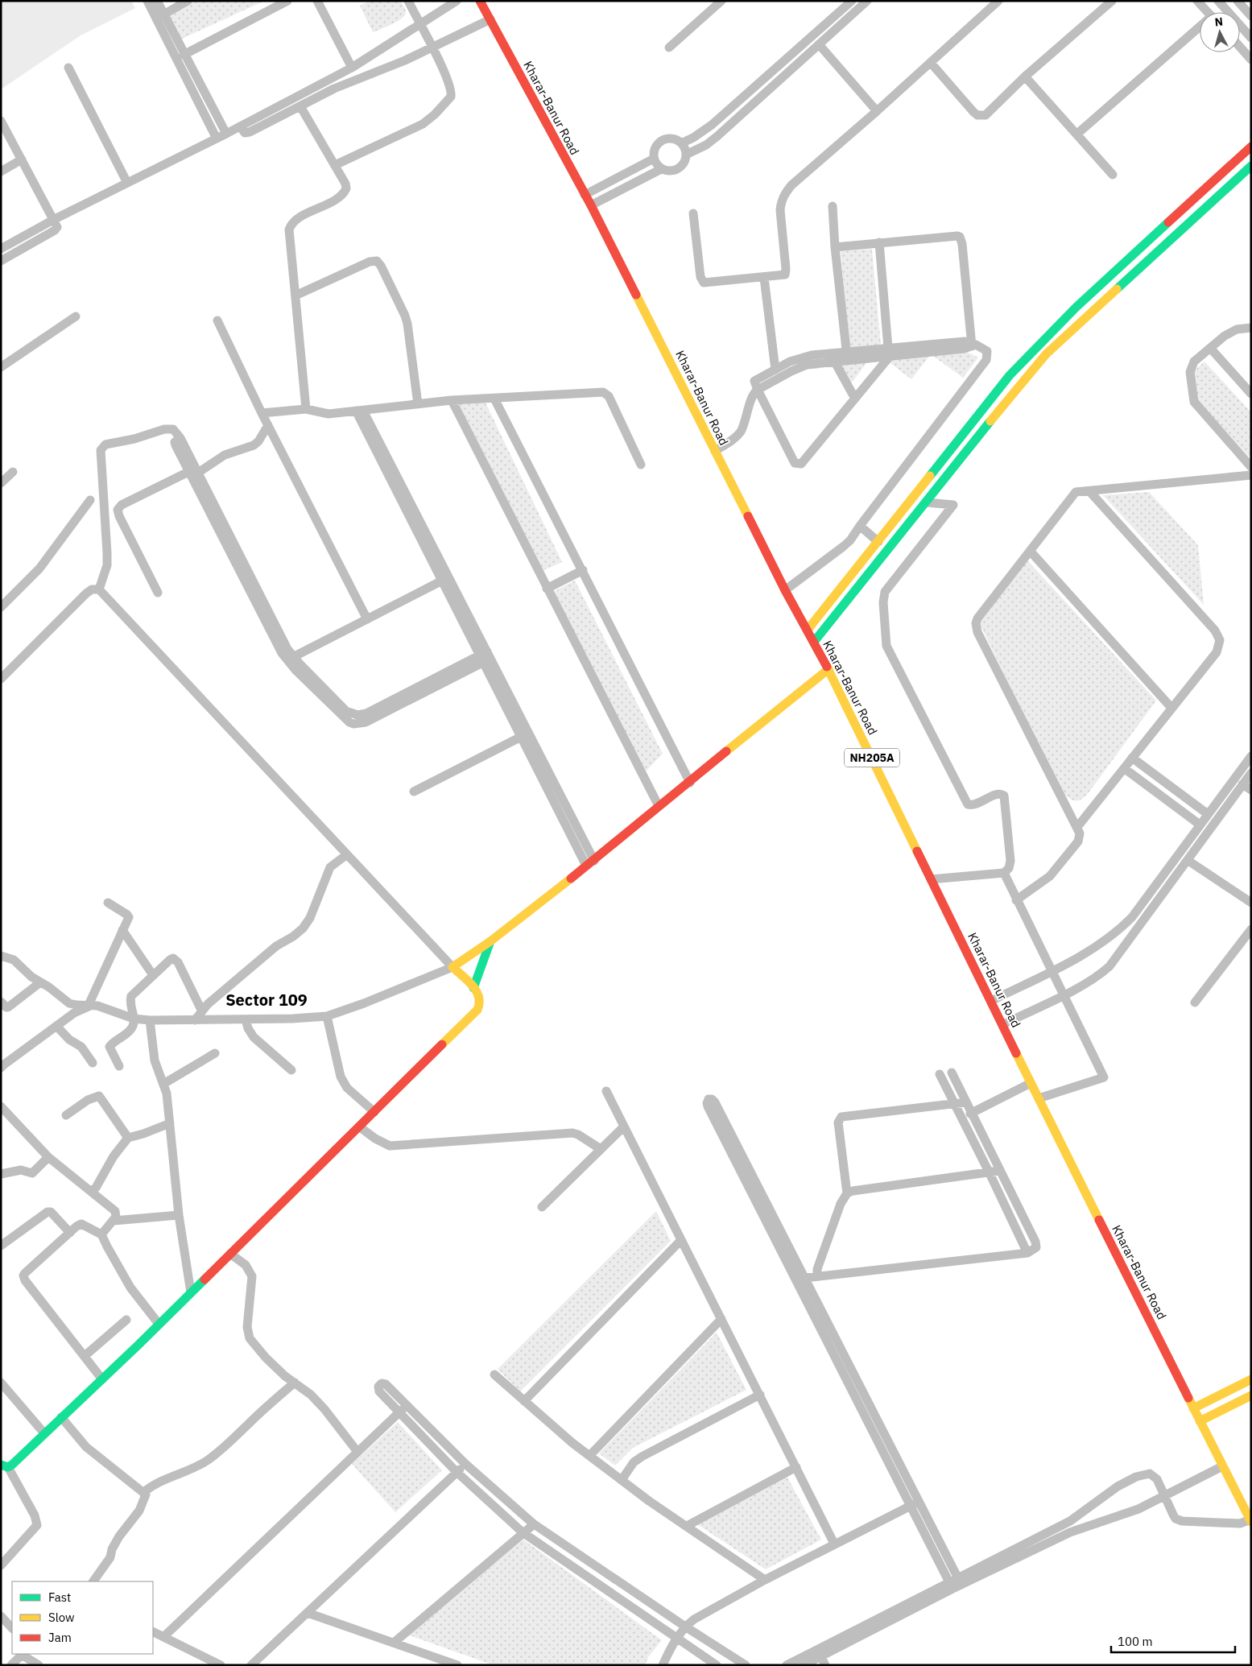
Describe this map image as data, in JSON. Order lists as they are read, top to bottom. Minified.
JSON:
{"streets":{"main road":["Kharar-Banur Road","NH205A"]},"districts":["Sector 109"],"legend":["Fast","Slow","Jam"],"scale_bar":"100 m","north":"top"}
